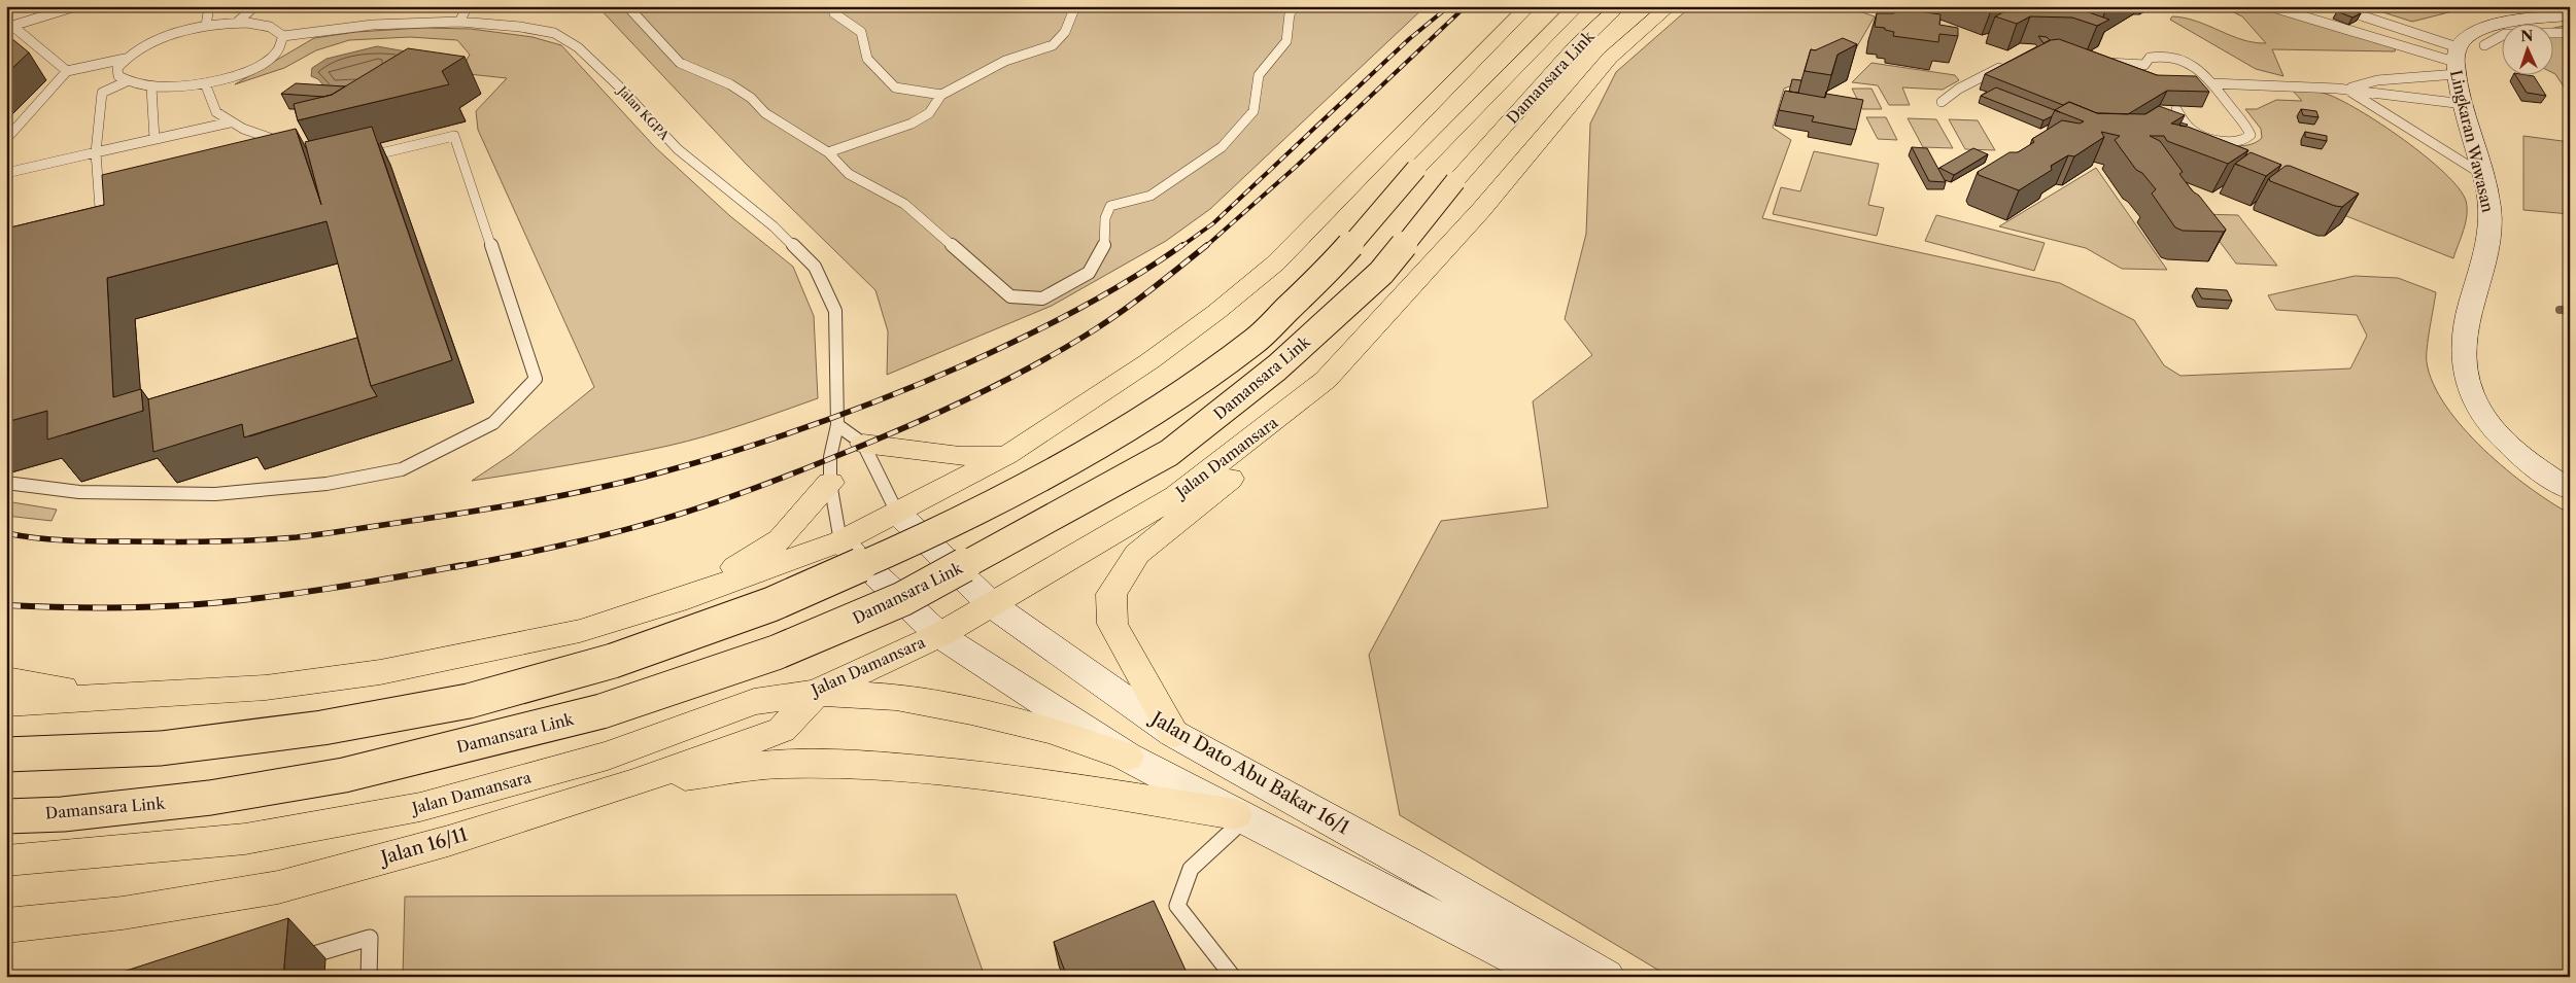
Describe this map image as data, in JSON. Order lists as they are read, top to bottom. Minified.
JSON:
{"streets":{"main road":["Damansara Link","Lingkaran Wawasan","Jalan Damansara","Jalan Dato Abu Bakar 16/1","Jalan 16/11"],"lane":["Jalan KGPA"]},"crossings":[["Jalan Damansara","Jalan Dato Abu Bakar 16/1"],["Jalan Damansara","Jalan 16/11"]],"north":"top"}
